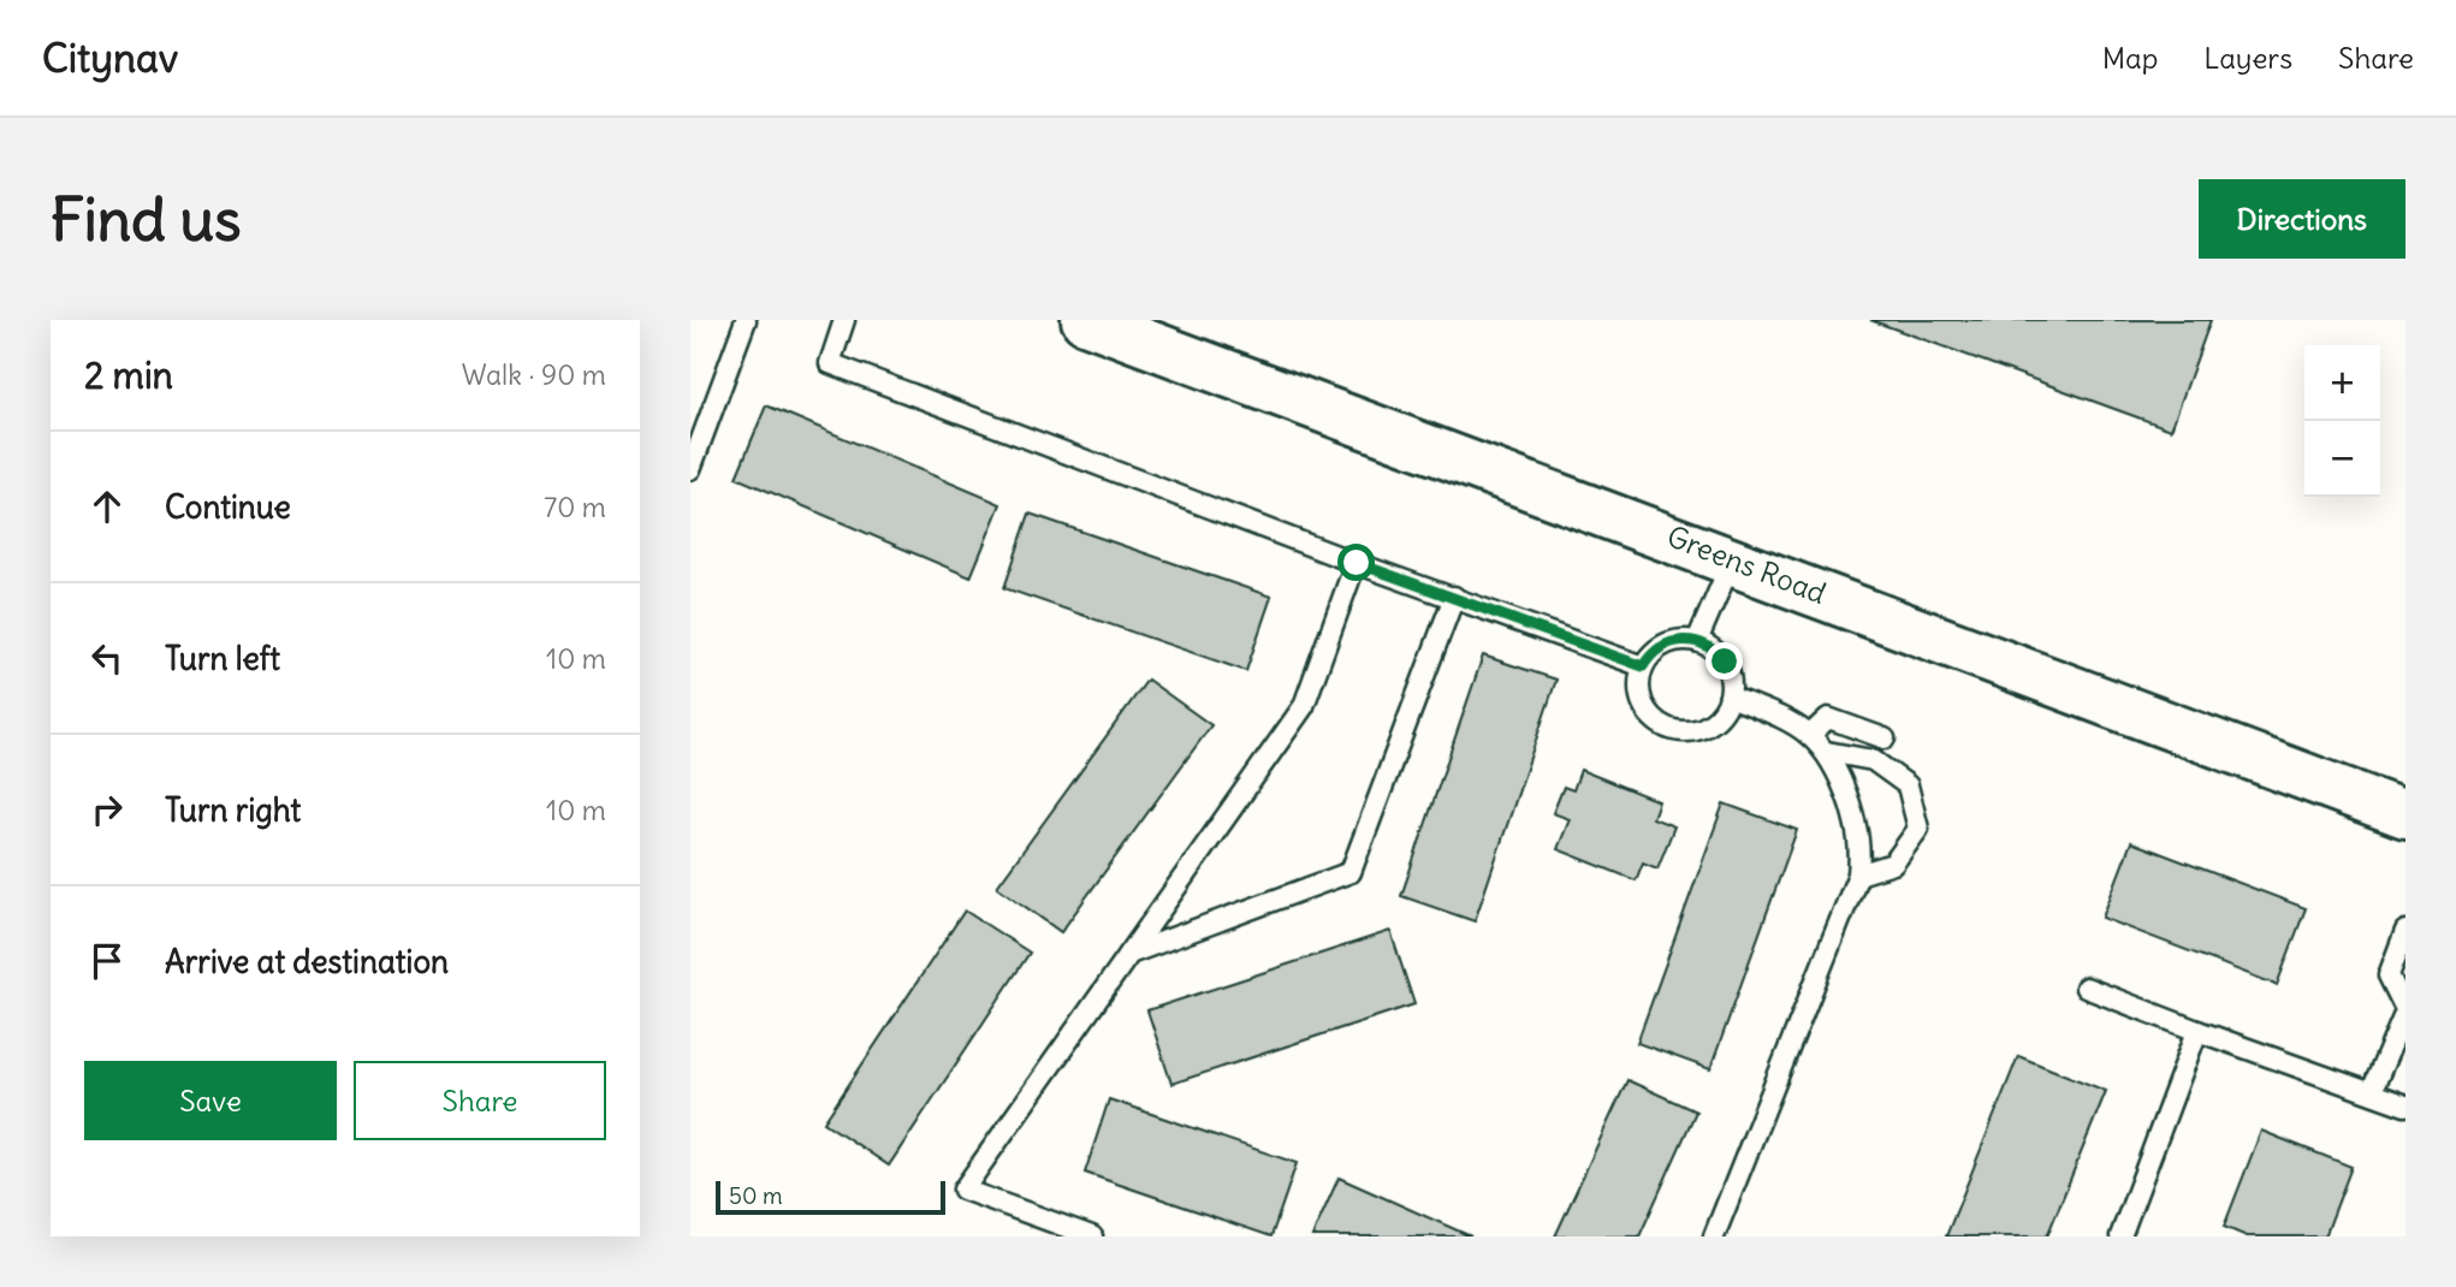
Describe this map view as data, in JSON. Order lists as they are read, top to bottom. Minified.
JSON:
{"streets":{"main road":["Greens Road"]},"scale_bar":"50 m","page":{"header":"Citynav","nav":["Map","Layers","Share"],"buttons":["Directions",["Save","Share"]],"title":"Find us","heading":["2 min","Walk · 90 m"],"map_buttons":["+","−"],"list":[["Continue","70 m"],["Turn left","10 m"],["Turn right","10 m"],"Arrive at destination"],"scale":"50 m"}}
